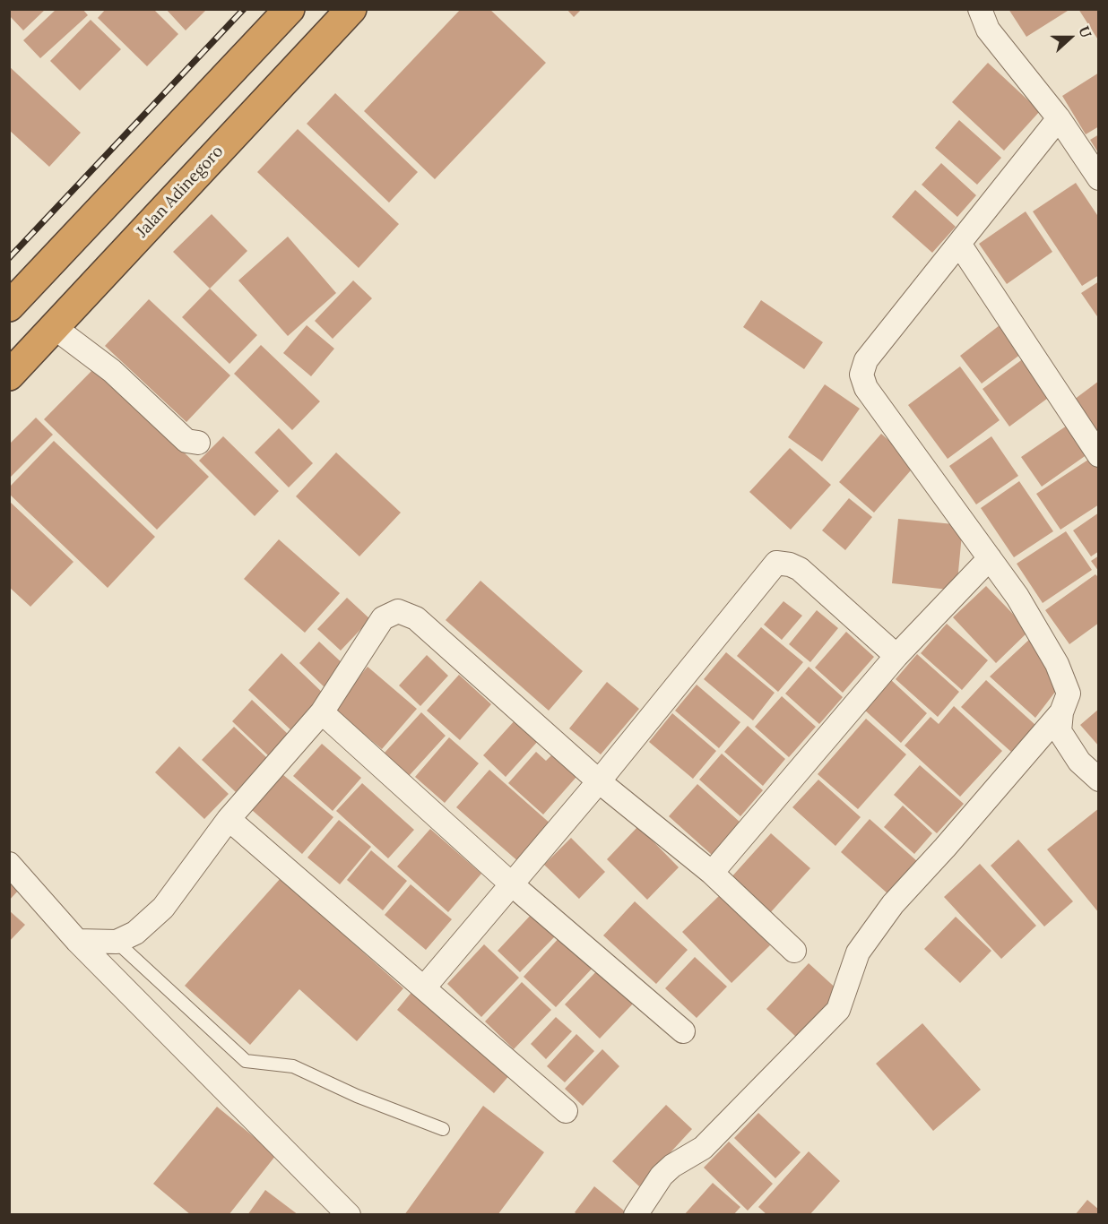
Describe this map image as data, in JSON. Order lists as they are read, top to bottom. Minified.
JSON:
{"streets":{"highway":["Jalan Adinegoro"]},"north":"right"}
